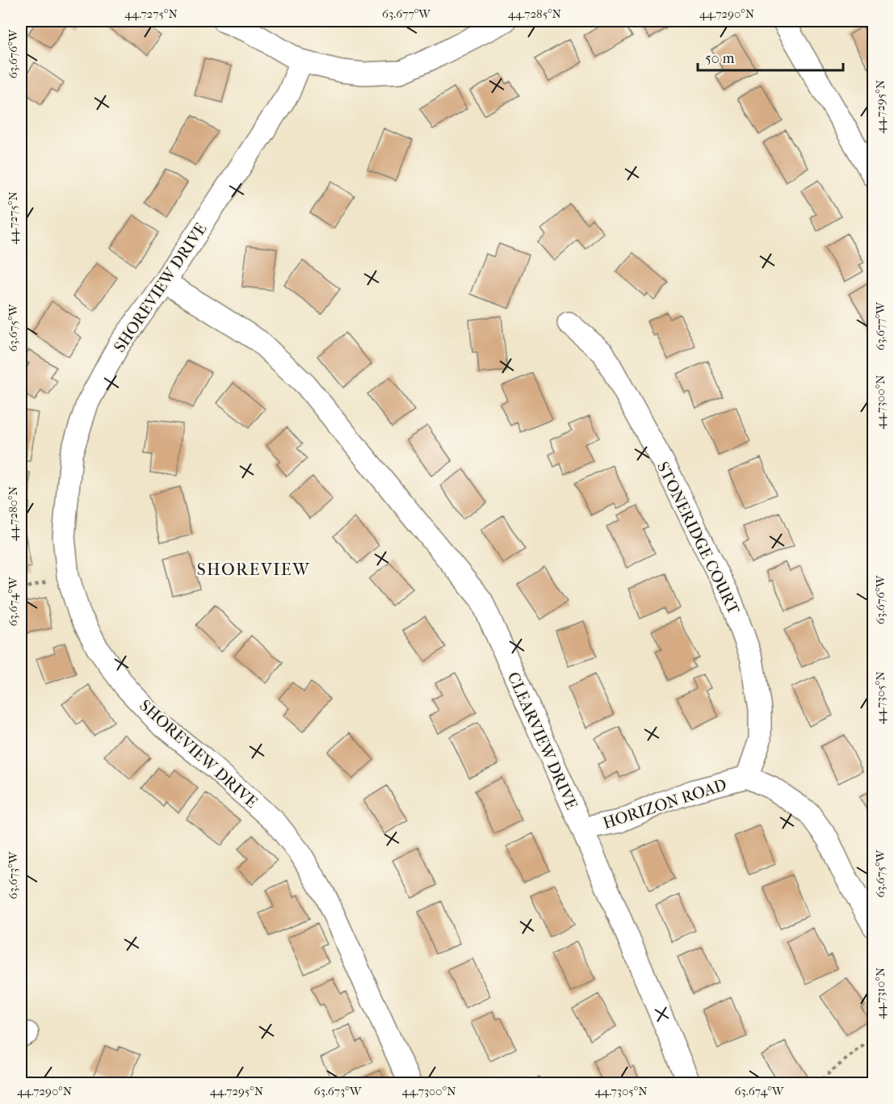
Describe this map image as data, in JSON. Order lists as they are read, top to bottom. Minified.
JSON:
{"streets":{"street":["SHOREVIEW DRIVE","STONERIDGE COURT","CLEARVIEW DRIVE","HORIZON ROAD"]},"crossings":[["SHOREVIEW DRIVE","CLEARVIEW DRIVE"],["STONERIDGE COURT","HORIZON ROAD"],["CLEARVIEW DRIVE","HORIZON ROAD"]],"districts":["SHOREVIEW"],"scale_bar":"50 m","coordinates":["44.7275°N","63.677°W","44.7285°N","44.7290°N","63.676°W","44.7295°N","63.675°W","44.7300°N","44.7280°N","63.674°W","44.7305°N","63.673°W","44.7310°N"]}
